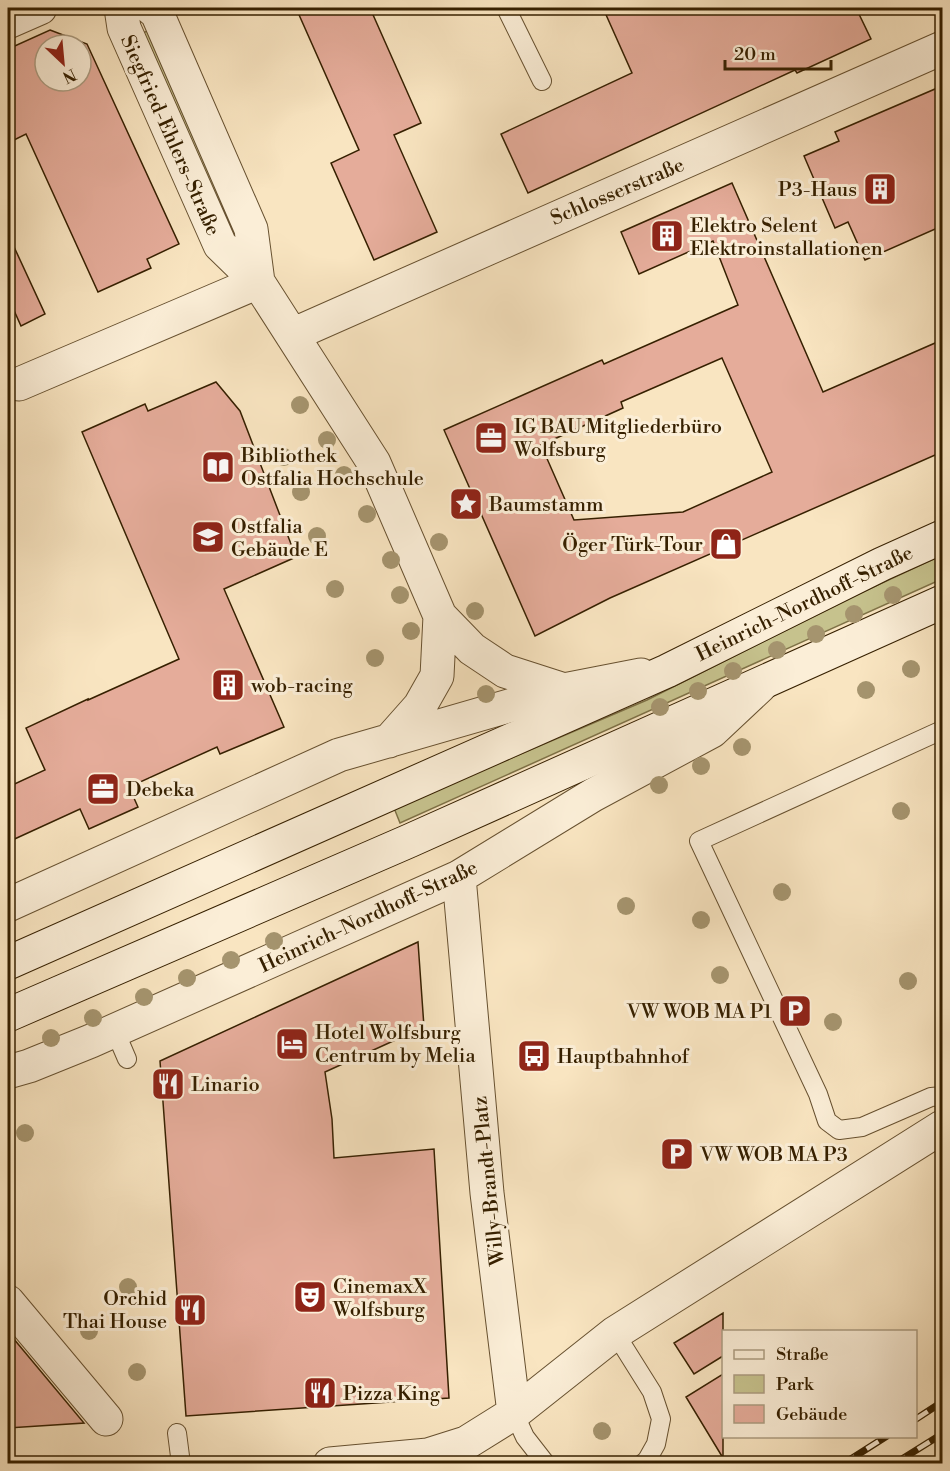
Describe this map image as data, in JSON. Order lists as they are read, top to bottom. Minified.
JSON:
{"streets":{"street":["Siegfried-Ehlers-Straße","Schlosserstraße","Heinrich-Nordhoff-Straße","Willy-Brandt-Platz"]},"crossings":[["Siegfried-Ehlers-Straße","Schlosserstraße"],["Siegfried-Ehlers-Straße","Heinrich-Nordhoff-Straße"],["Heinrich-Nordhoff-Straße","Willy-Brandt-Platz"]],"places":{"building":["P3-Haus","Elektro Selent Elektroinstallationen","wob-racing"],"office":["IG BAU Mitgliederbüro Wolfsburg","Debeka"],"library":["Bibliothek Ostfalia Hochschule"],"place":["Baumstamm"],"school or university":["Ostfalia Gebäude E"],"shop":["Öger Türk-Tour"],"parking":["VW WOB MA P1","VW WOB MA P3"],"hotel":["Hotel Wolfsburg Centrum by Melia"],"bus stop":["Hauptbahnhof"],"restaurant":["Linario","Orchid Thai House","Pizza King"],"theatre":["CinemaxX Wolfsburg"]},"legend":["Straße","Park","Gebäude"],"scale_bar":"20 m","north":"bottom right"}
